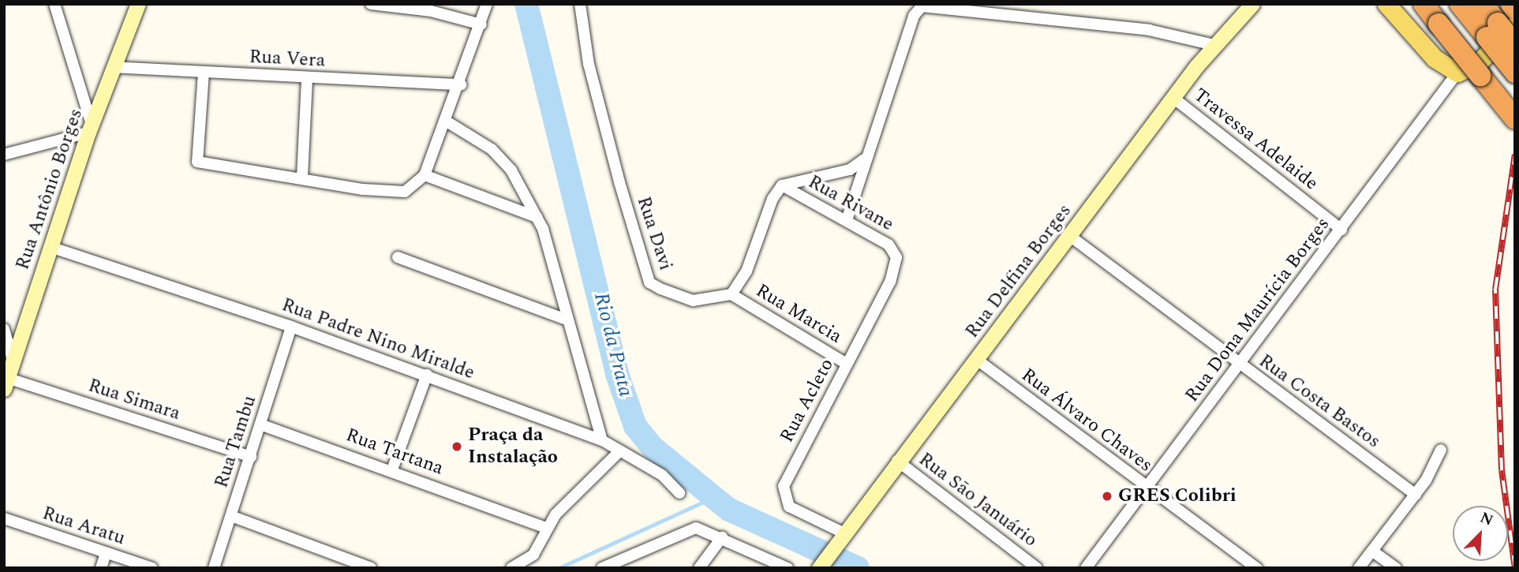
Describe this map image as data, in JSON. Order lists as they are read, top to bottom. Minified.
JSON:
{"streets":{"street":["Rua Vera","Travessa Adelaide","Rua Antônio Borges","Rua Rivane","Rua Davi","Rua Delfina Borges","Rua Dona Maurícia Borges","Rua Marcia","Rua Padre Nino Miralde","Rua Simara","Rua Acleto","Rua Costa Bastos","Rua Álvaro Chaves","Rua Tambu","Rua Tartana","Rua Sāo Januário","Rua Aratu"]},"crossings":[["Rua Vera","Rua Antônio Borges"],["Travessa Adelaide","Rua Delfina Borges"],["Travessa Adelaide","Rua Dona Maurícia Borges"],["Rua Antônio Borges","Rua Padre Nino Miralde"],["Rua Antônio Borges","Rua Simara"],["Rua Rivane","Rua Acleto"],["Rua Davi","Rua Marcia"],["Rua Delfina Borges","Rua Acleto"],["Rua Delfina Borges","Rua Costa Bastos"],["Rua Delfina Borges","Rua Álvaro Chaves"],["Rua Delfina Borges","Rua Sāo Januário"],["Rua Dona Maurícia Borges","Rua Costa Bastos"],["Rua Dona Maurícia Borges","Rua Álvaro Chaves"],["Rua Marcia","Rua Acleto"],["Rua Padre Nino Miralde","Rua Tambu"],["Rua Simara","Rua Tambu"],["Rua Tambu","Rua Tartana"]],"water":["Rio da Prata"],"places":["Praça da Instalação","GRES Colibri"],"north":"top right"}
